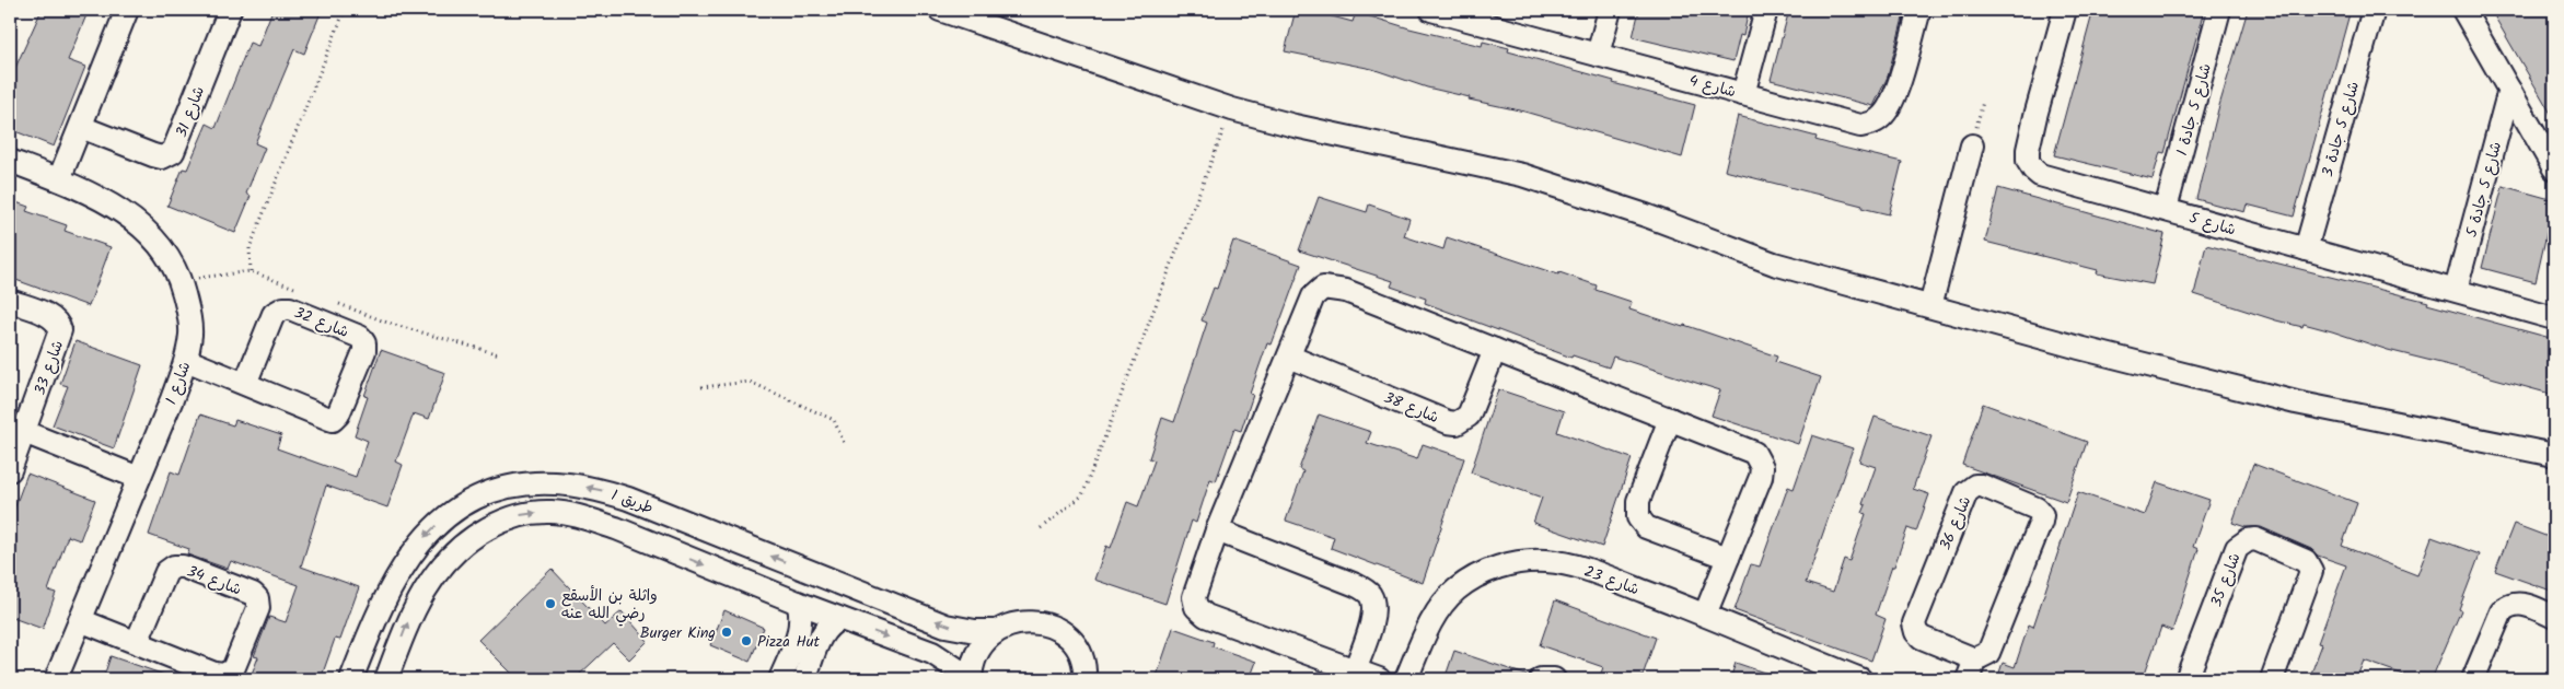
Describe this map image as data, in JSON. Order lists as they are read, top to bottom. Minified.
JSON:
{"streets":{"street":["شارع 4","شارع 5 جادة 1","شارع 31","شارع 5 جادة 3","شارع 5 جادة 5","شارع 5","شارع 32","شارع 33","شارع 1","شارع 38","طريق 1","شارع 36","شارع 34","شارع 23","شارع 35"]},"crossings":[["شارع 5 جادة 1","شارع 5"],["شارع 5 جادة 3","شارع 5"],["شارع 5 جادة 5","شارع 5"],["شارع 32","شارع 1"],["شارع 1","شارع 34"]],"places":["واثلة بن الأسقع رضي الله عنه","Burger King","Pizza Hut"]}
